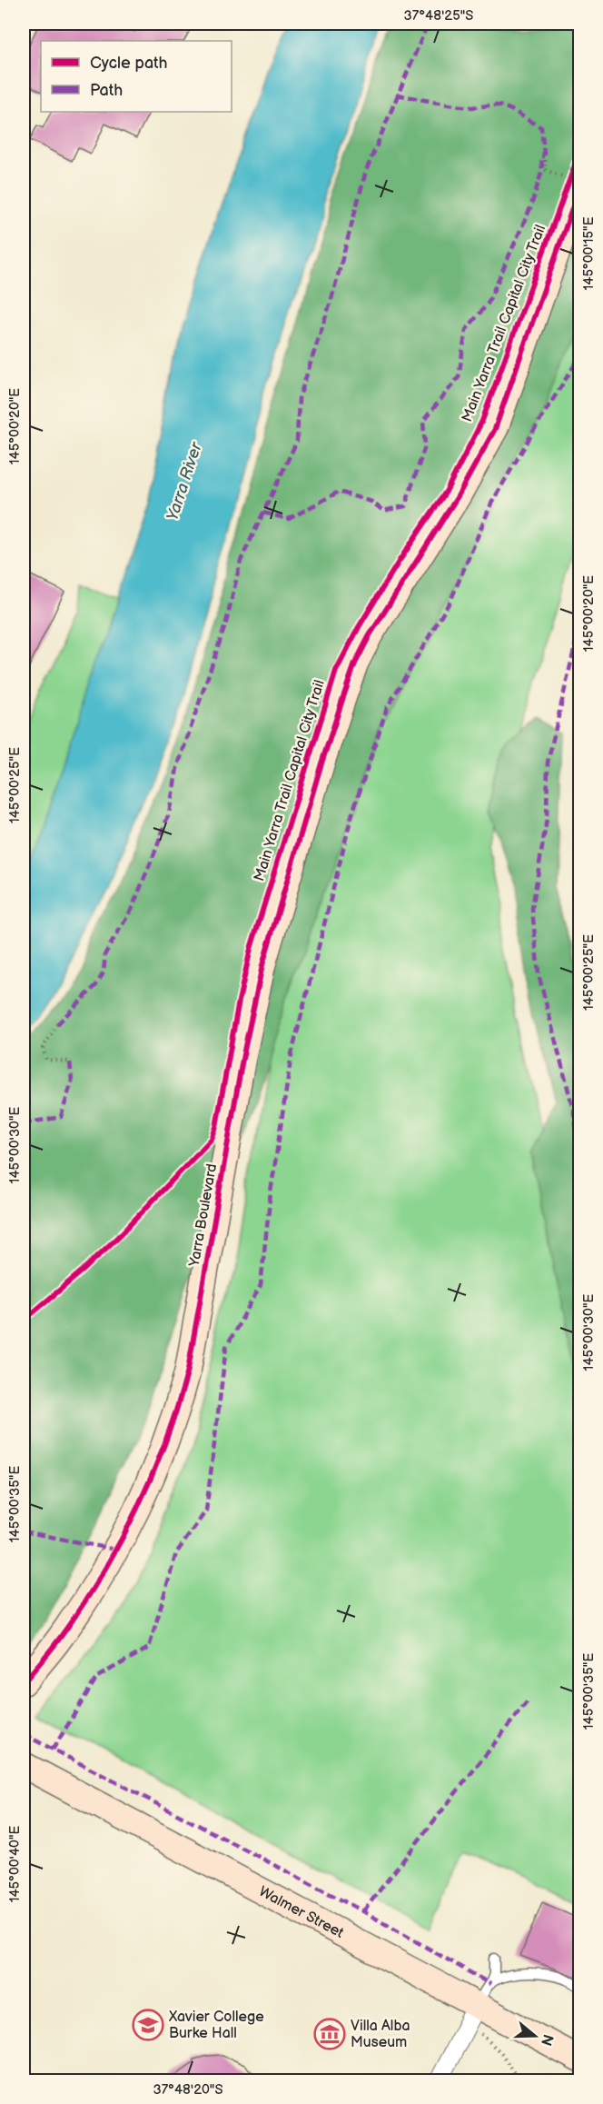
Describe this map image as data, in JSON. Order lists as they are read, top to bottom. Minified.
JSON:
{"streets":{"street":["Yarra Boulevard","Walmer Street"],"cycle path":["Main Yarra Trail Capital City Trail"]},"water":["Yarra River"],"places":{"school or university":["Xavier College Burke Hall"],"museum":["Villa Alba Museum"]},"legend":["Cycle path","Path"],"north":"right","coordinates":["37°48'25\"S","145°00'15\"E","145°00'20\"E","145°00'25\"E","145°00'30\"E","145°00'35\"E","145°00'40\"E","37°48'20\"S"]}
